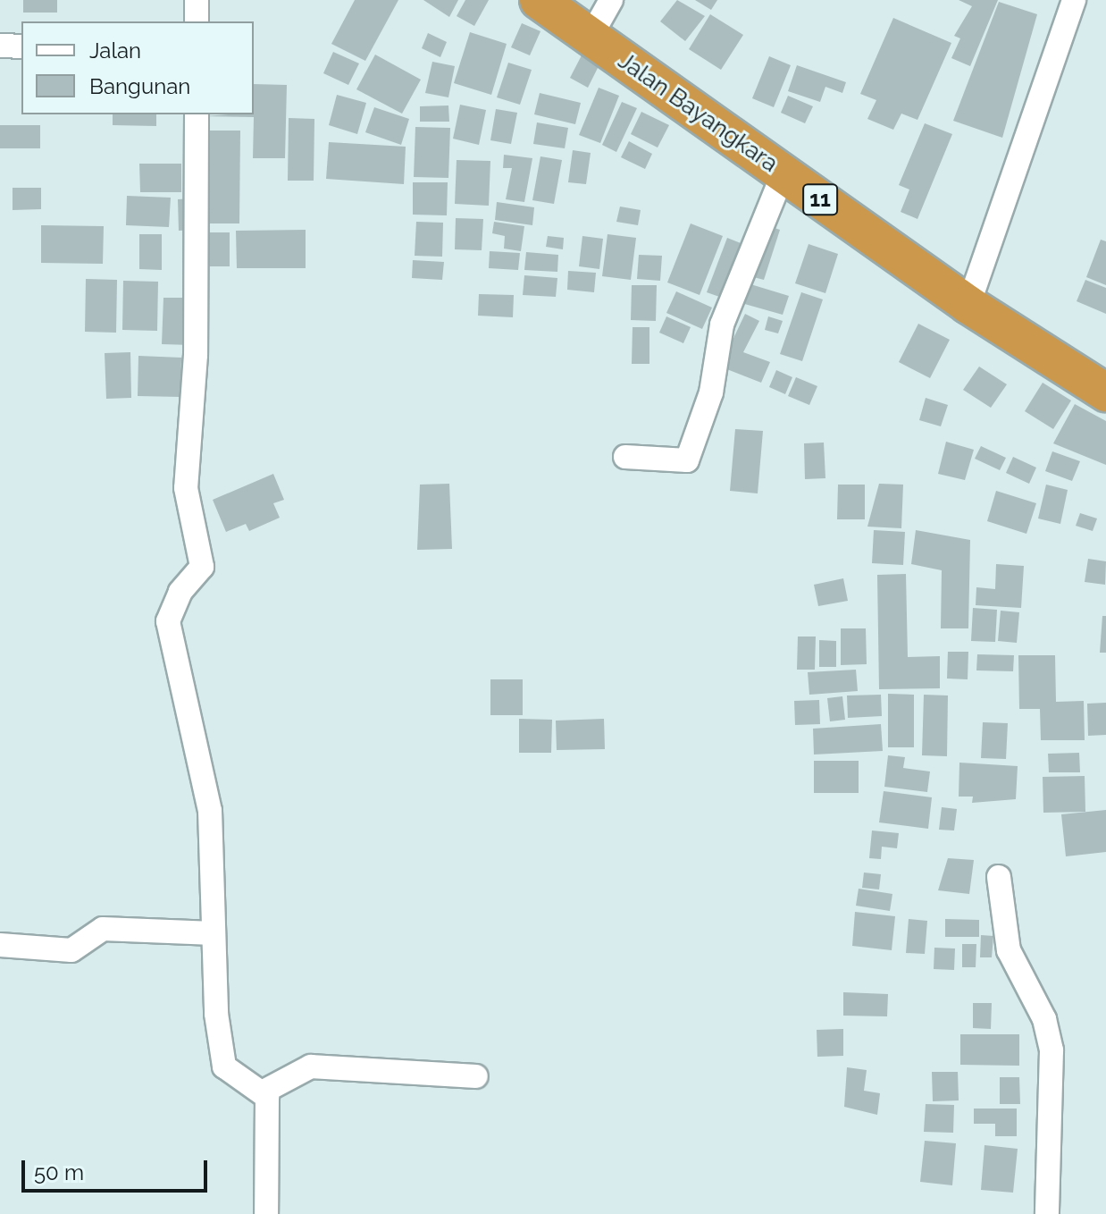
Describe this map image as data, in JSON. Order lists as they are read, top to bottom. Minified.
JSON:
{"streets":{"highway":["Jalan Bayangkara","11"]},"legend":["Jalan","Bangunan"],"scale_bar":"50 m"}
